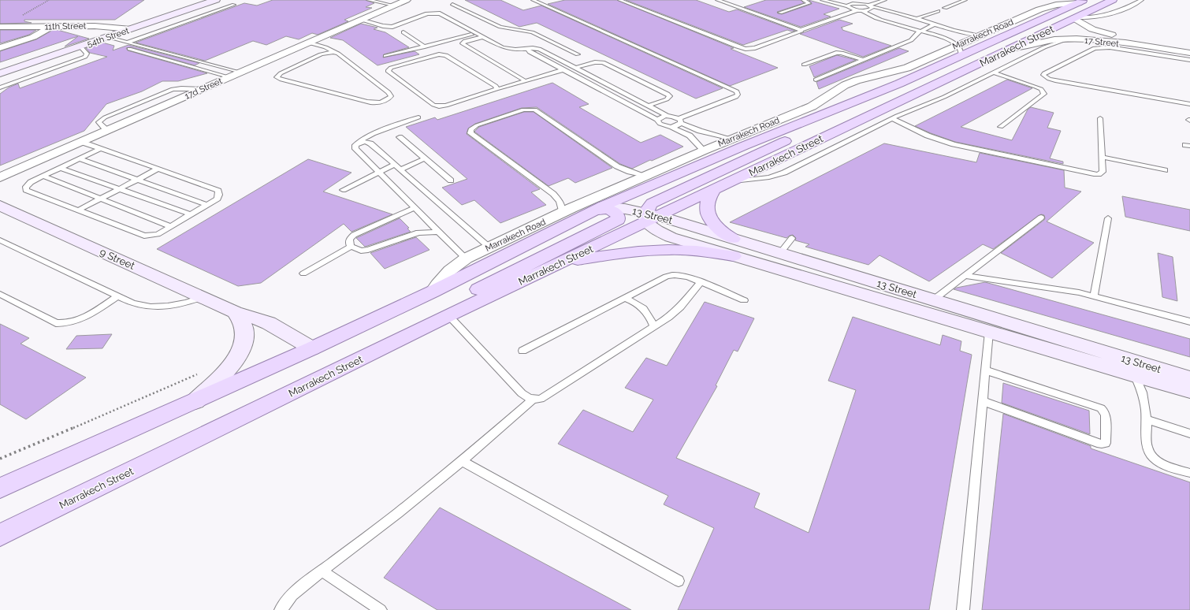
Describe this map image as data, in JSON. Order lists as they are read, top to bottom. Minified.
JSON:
{"streets":{"main road":["Marrakech Street"],"street":["11th Street","Marrakech Road","54th Street","17 Street","17d Street","13 Street","9 Street"]},"crossings":[["11th Street","54th Street"],["Marrakech Road","17 Street"],["Marrakech Road","Marrakech Street"],["17 Street","Marrakech Street"],["Marrakech Street","13 Street"],["Marrakech Street","9 Street"]]}
